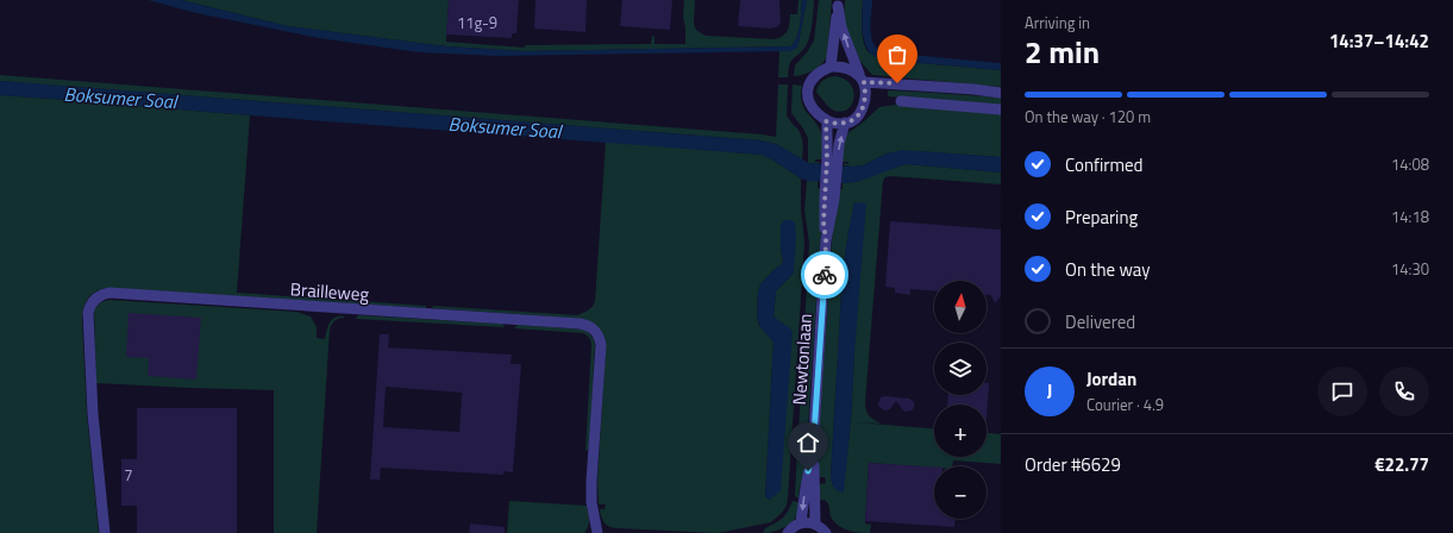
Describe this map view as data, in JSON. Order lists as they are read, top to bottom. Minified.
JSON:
{"streets":{"street":["Brailleweg","Newtonlaan"]},"water":["Boksumer Soal"],"house_numbers":["11g-9","7"],"north":"top","page":{"heading":["2 min","Arriving in","14:37–14:42"],"panel":["Jordan","Courier · 4.9","Order #6629","€22.77"],"bar":"On the way · 120 m","list":[["Confirmed","14:08"],["Preparing","14:18"],["On the way","14:30"],"Delivered"],"map_buttons":["+","−"],"round":"J"}}
